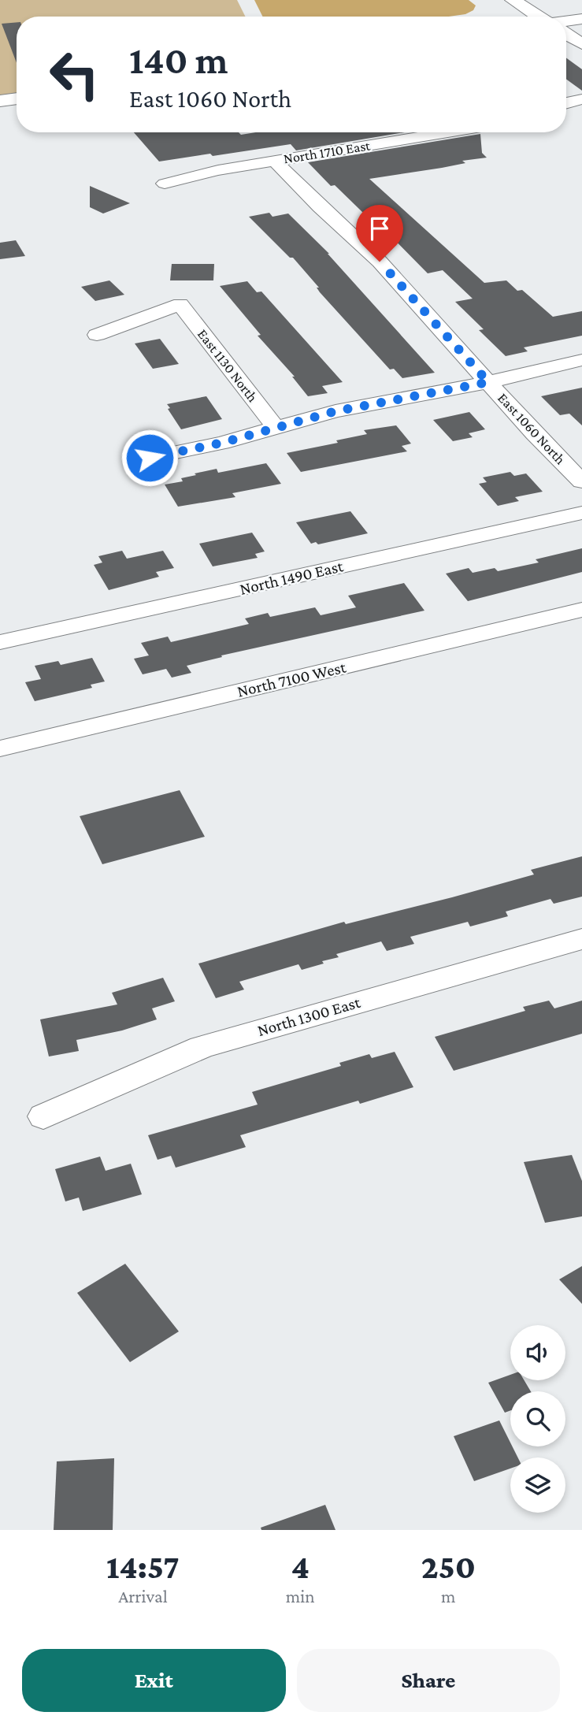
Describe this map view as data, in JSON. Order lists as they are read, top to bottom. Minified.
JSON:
{"streets":{"street":["North 1710 East","East 1130 North","East 1060 North","North 1490 East","North 7100 West","North 1300 East"]},"crossings":[["North 1710 East","East 1060 North"]],"page":{"turn":["140 m","East 1060 North"],"eta":["14:57","Arrival","4","min","250","m"],"buttons":["Exit","Share"]}}
